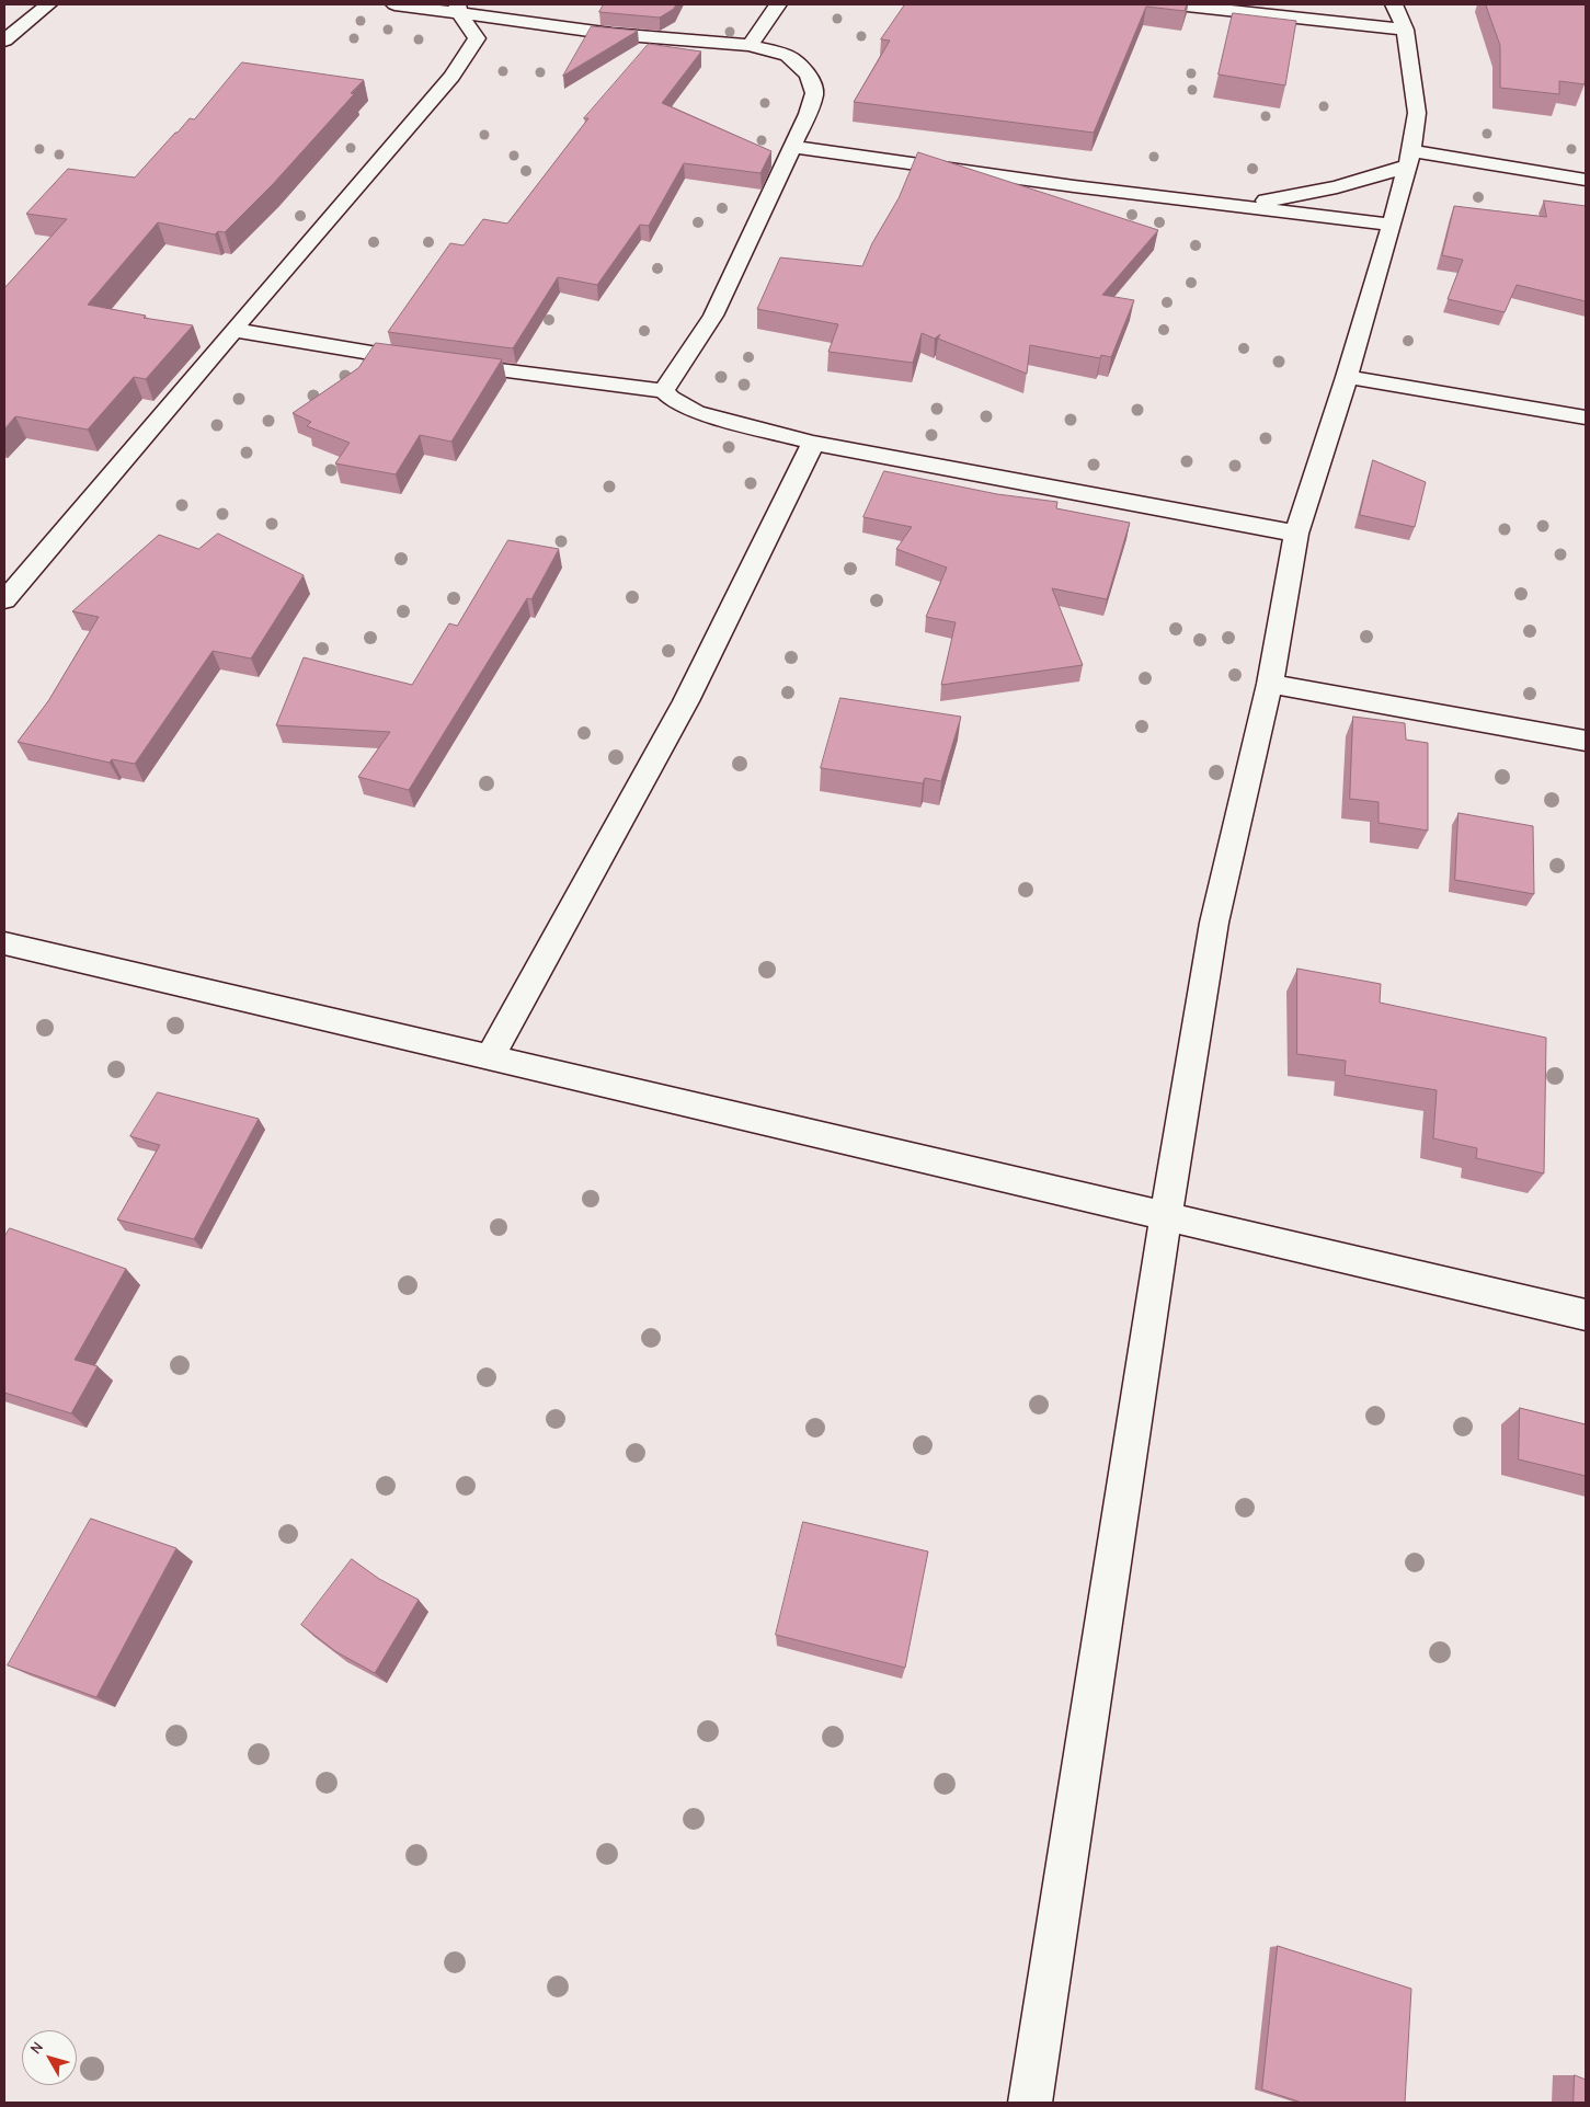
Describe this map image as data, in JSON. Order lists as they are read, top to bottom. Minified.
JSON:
{"north":"top left"}
